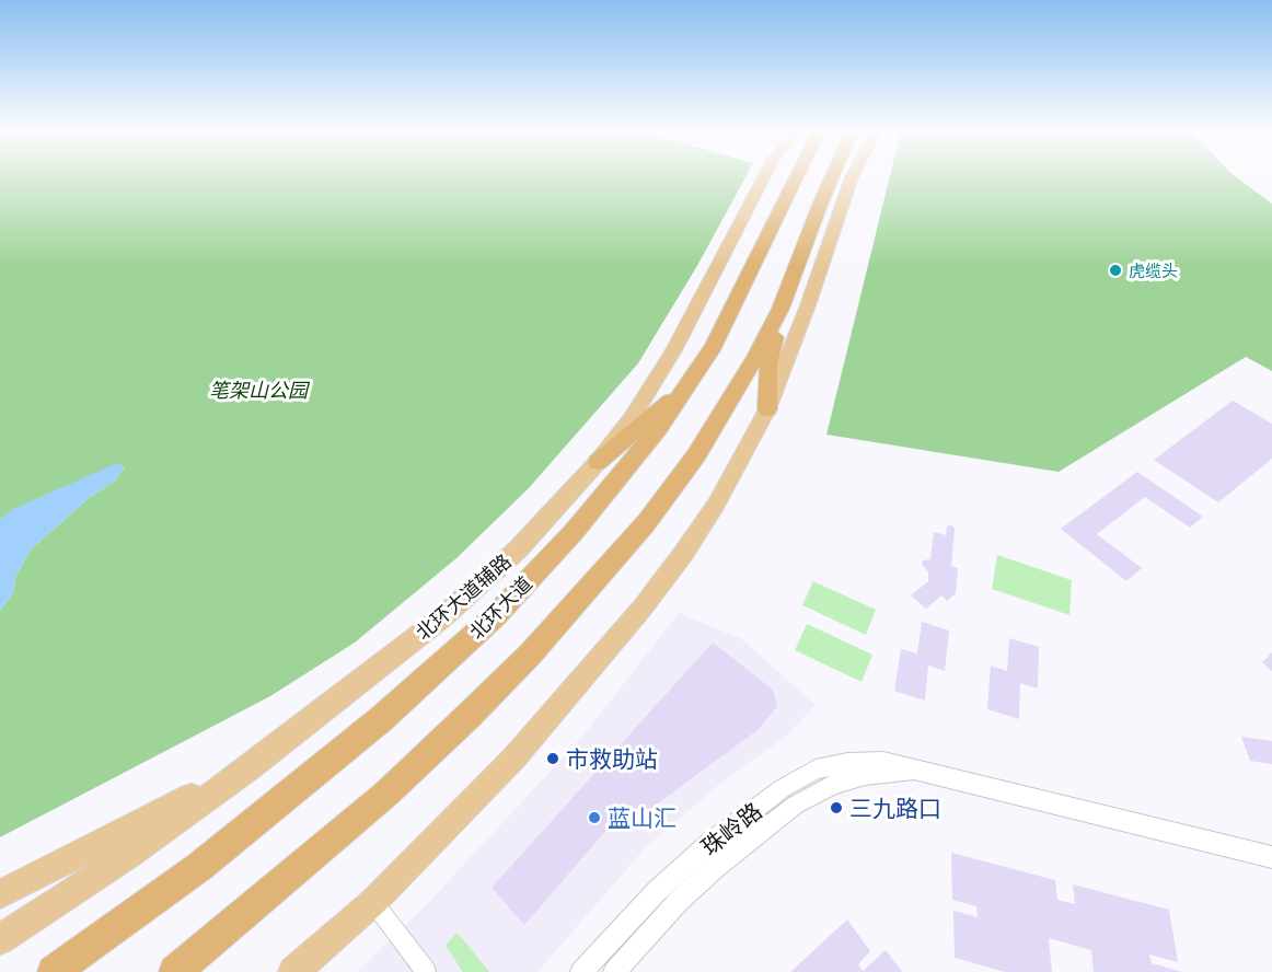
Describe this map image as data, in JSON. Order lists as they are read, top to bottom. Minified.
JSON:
{"streets":{"highway":["北环大道"],"main road":["北环大道辅路"],"street":["珠岭路"]},"parks":["笔架山公园"],"places":["虎缆头","市救助站","三九路口","蓝山汇"]}
